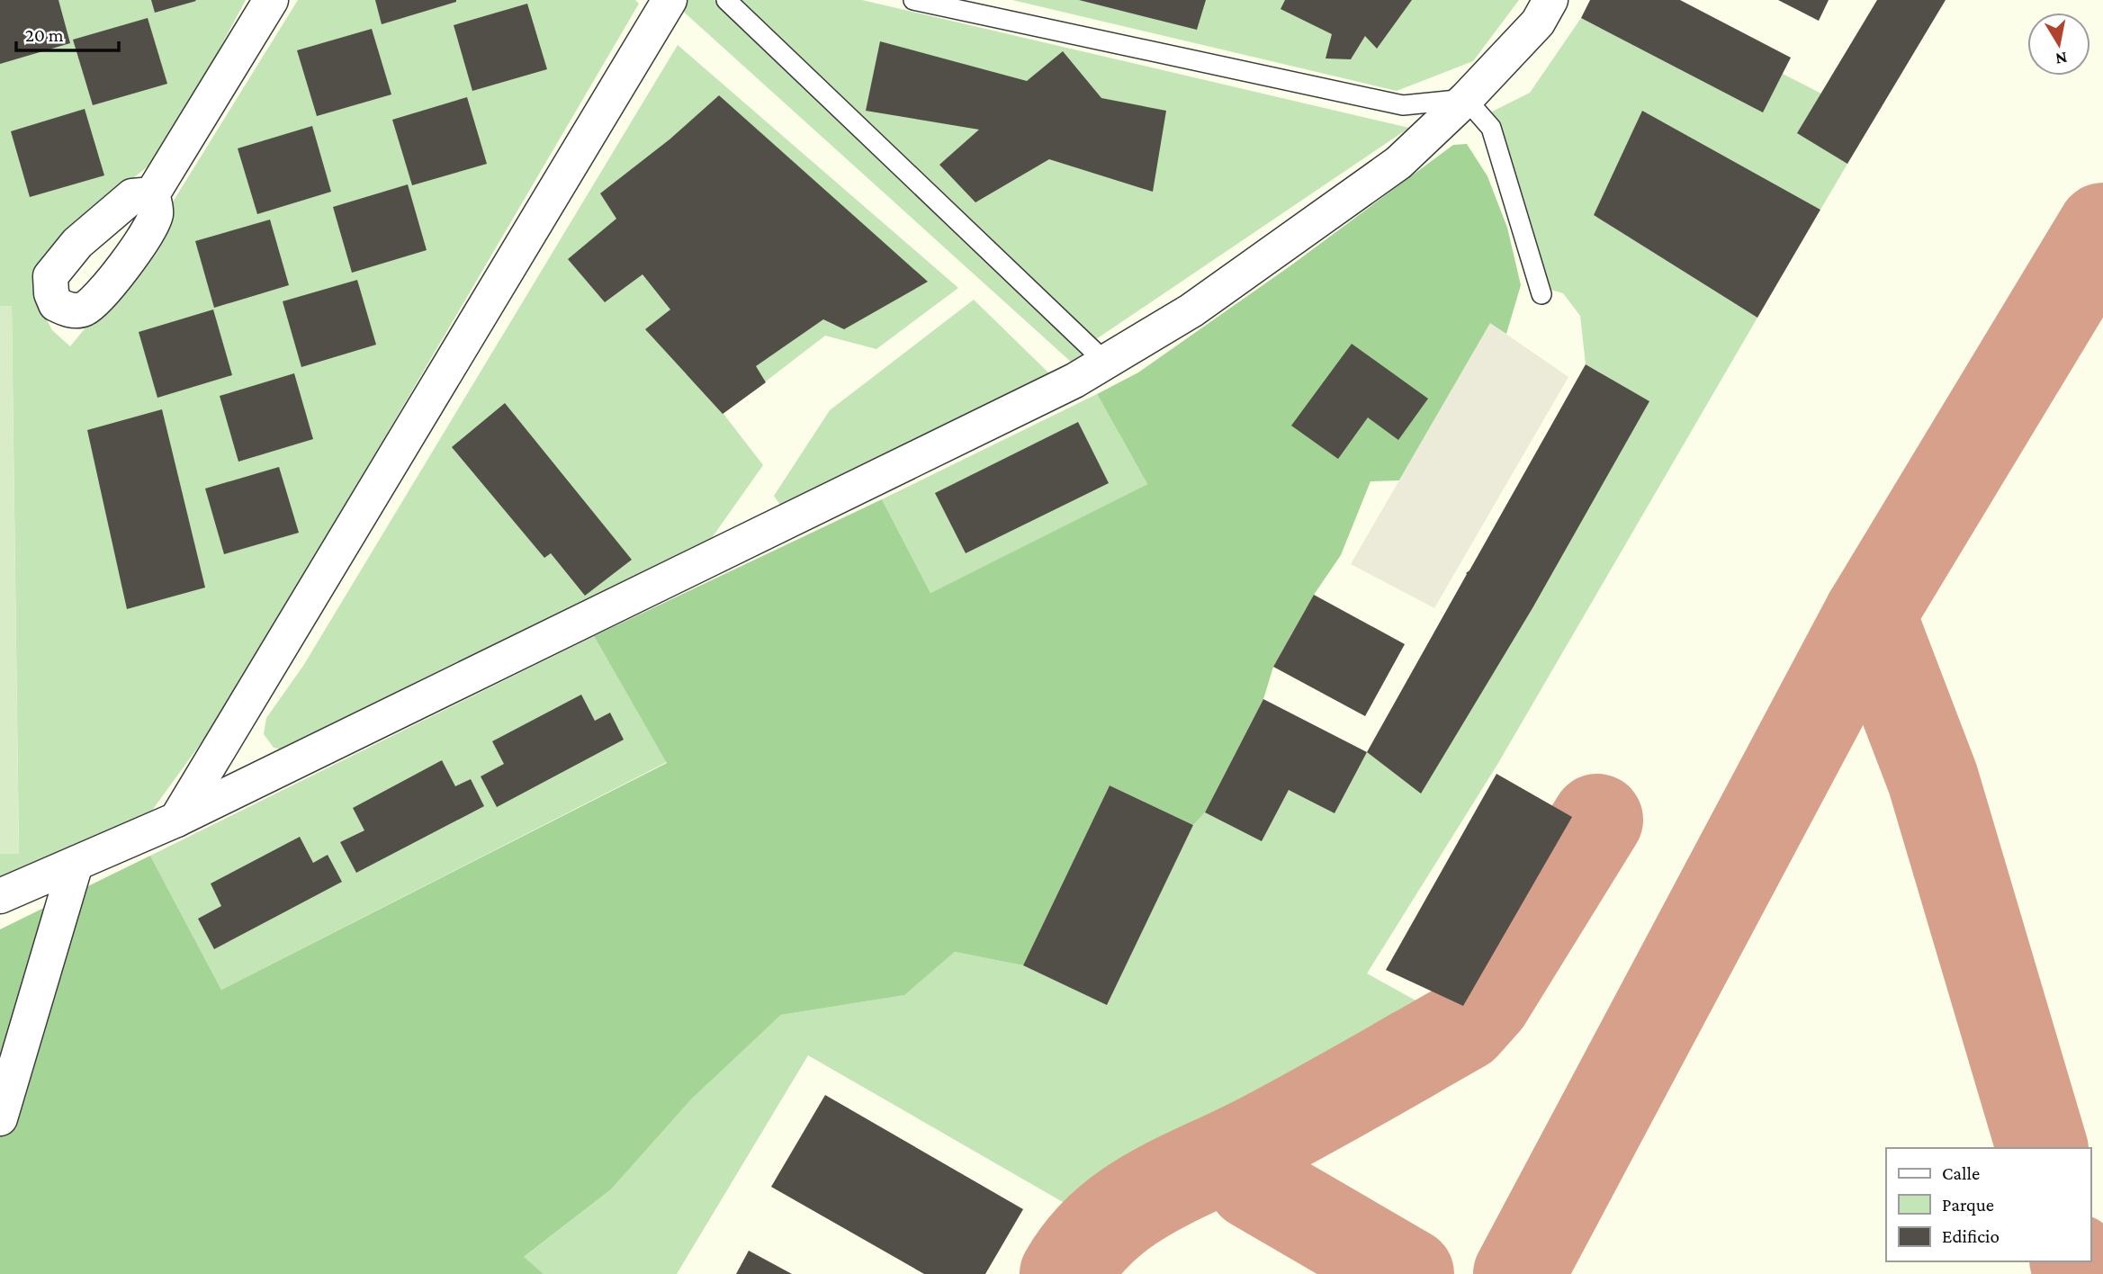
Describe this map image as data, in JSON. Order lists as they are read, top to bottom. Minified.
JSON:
{"legend":["Calle","Parque","Edificio"],"scale_bar":"20 m","north":"bottom"}
